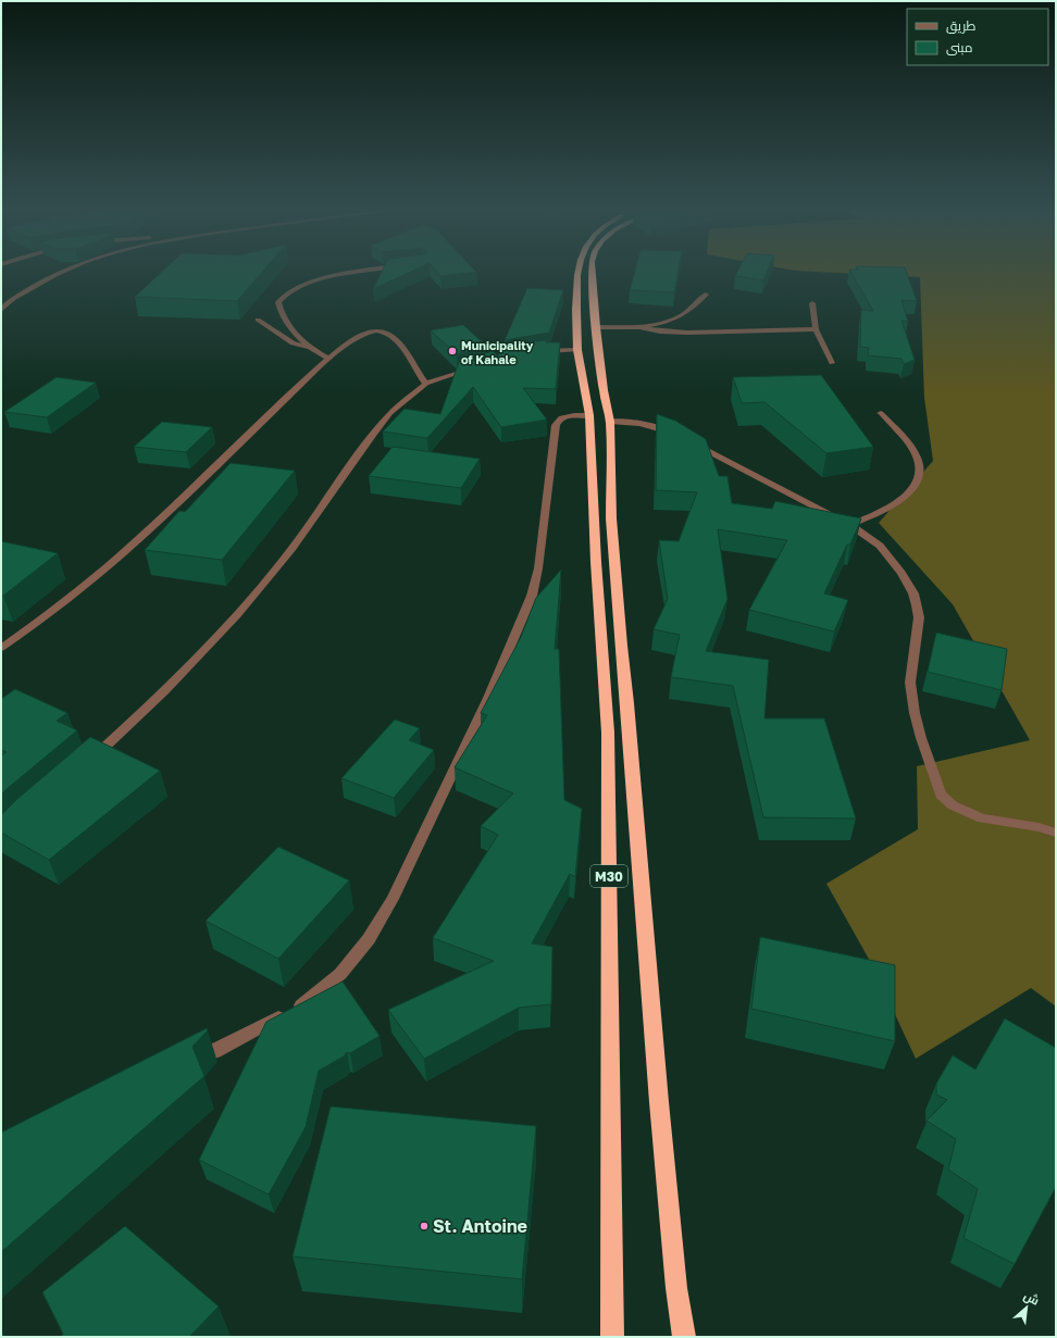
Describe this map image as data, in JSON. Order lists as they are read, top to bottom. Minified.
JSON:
{"streets":{"highway":["M30"]},"places":["Municipality of Kahale","St. Antoine"],"legend":["طريق","مبنى"],"north":"top right"}
